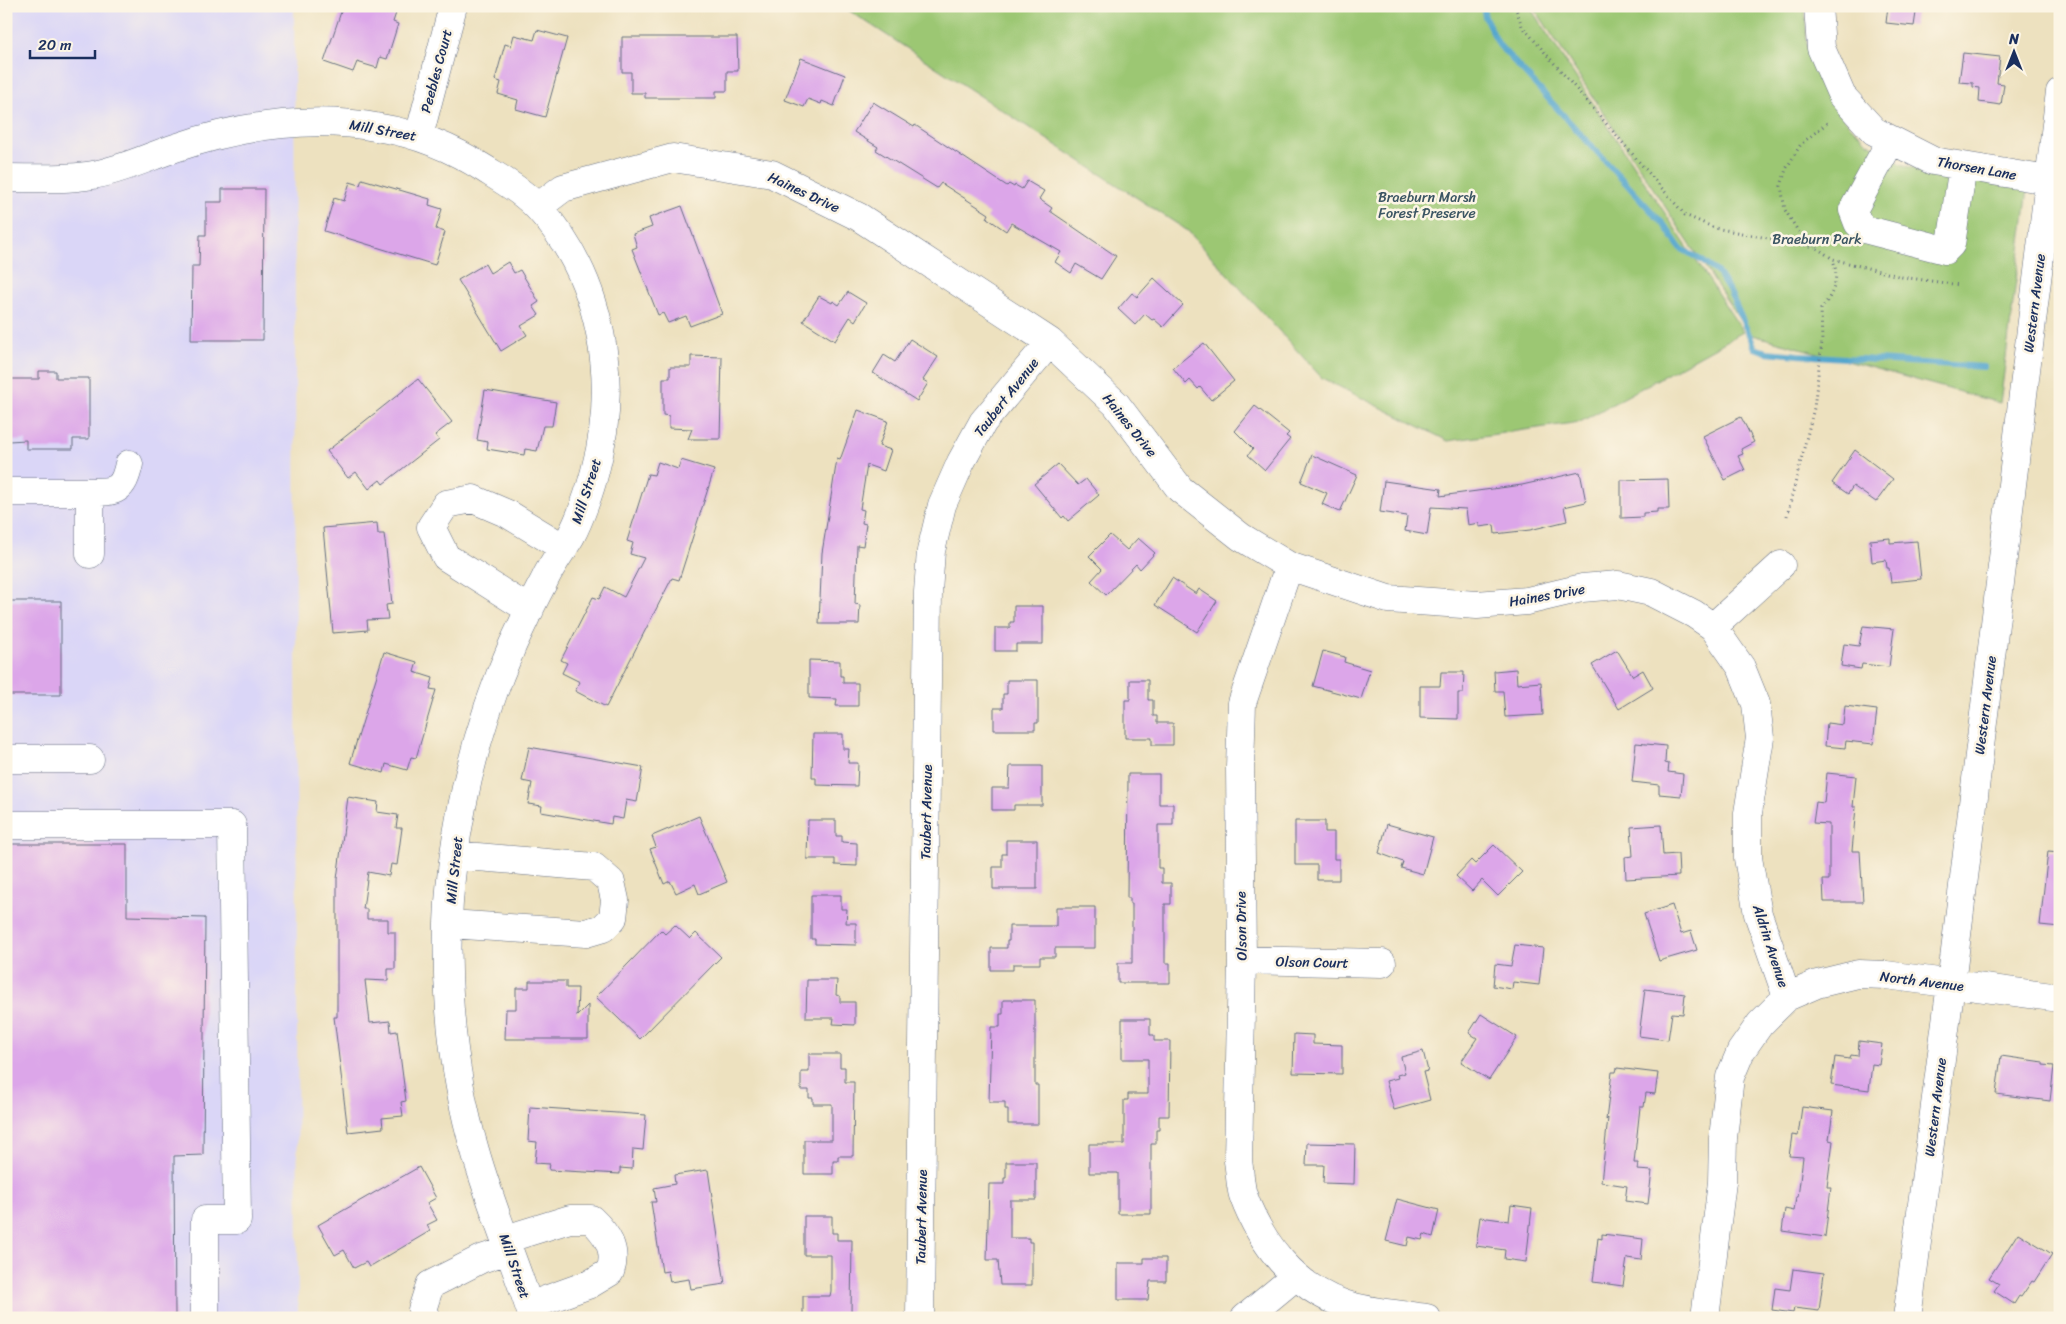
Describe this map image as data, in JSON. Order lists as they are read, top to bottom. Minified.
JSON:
{"streets":{"street":["Peebles Court","Mill Street","Thorsen Lane","Haines Drive","Western Avenue","Taubert Avenue","Olson Drive","Aldrin Avenue","Olson Court","North Avenue"]},"crossings":[["Peebles Court","Mill Street"],["Mill Street","Haines Drive"],["Thorsen Lane","Western Avenue"],["Haines Drive","Taubert Avenue"],["Haines Drive","Olson Drive"],["Haines Drive","Aldrin Avenue"],["Western Avenue","North Avenue"],["Olson Drive","Olson Court"],["Aldrin Avenue","North Avenue"]],"parks":["Braeburn Marsh Forest Preserve","Braeburn Park"],"scale_bar":"20 m","north":"top"}
